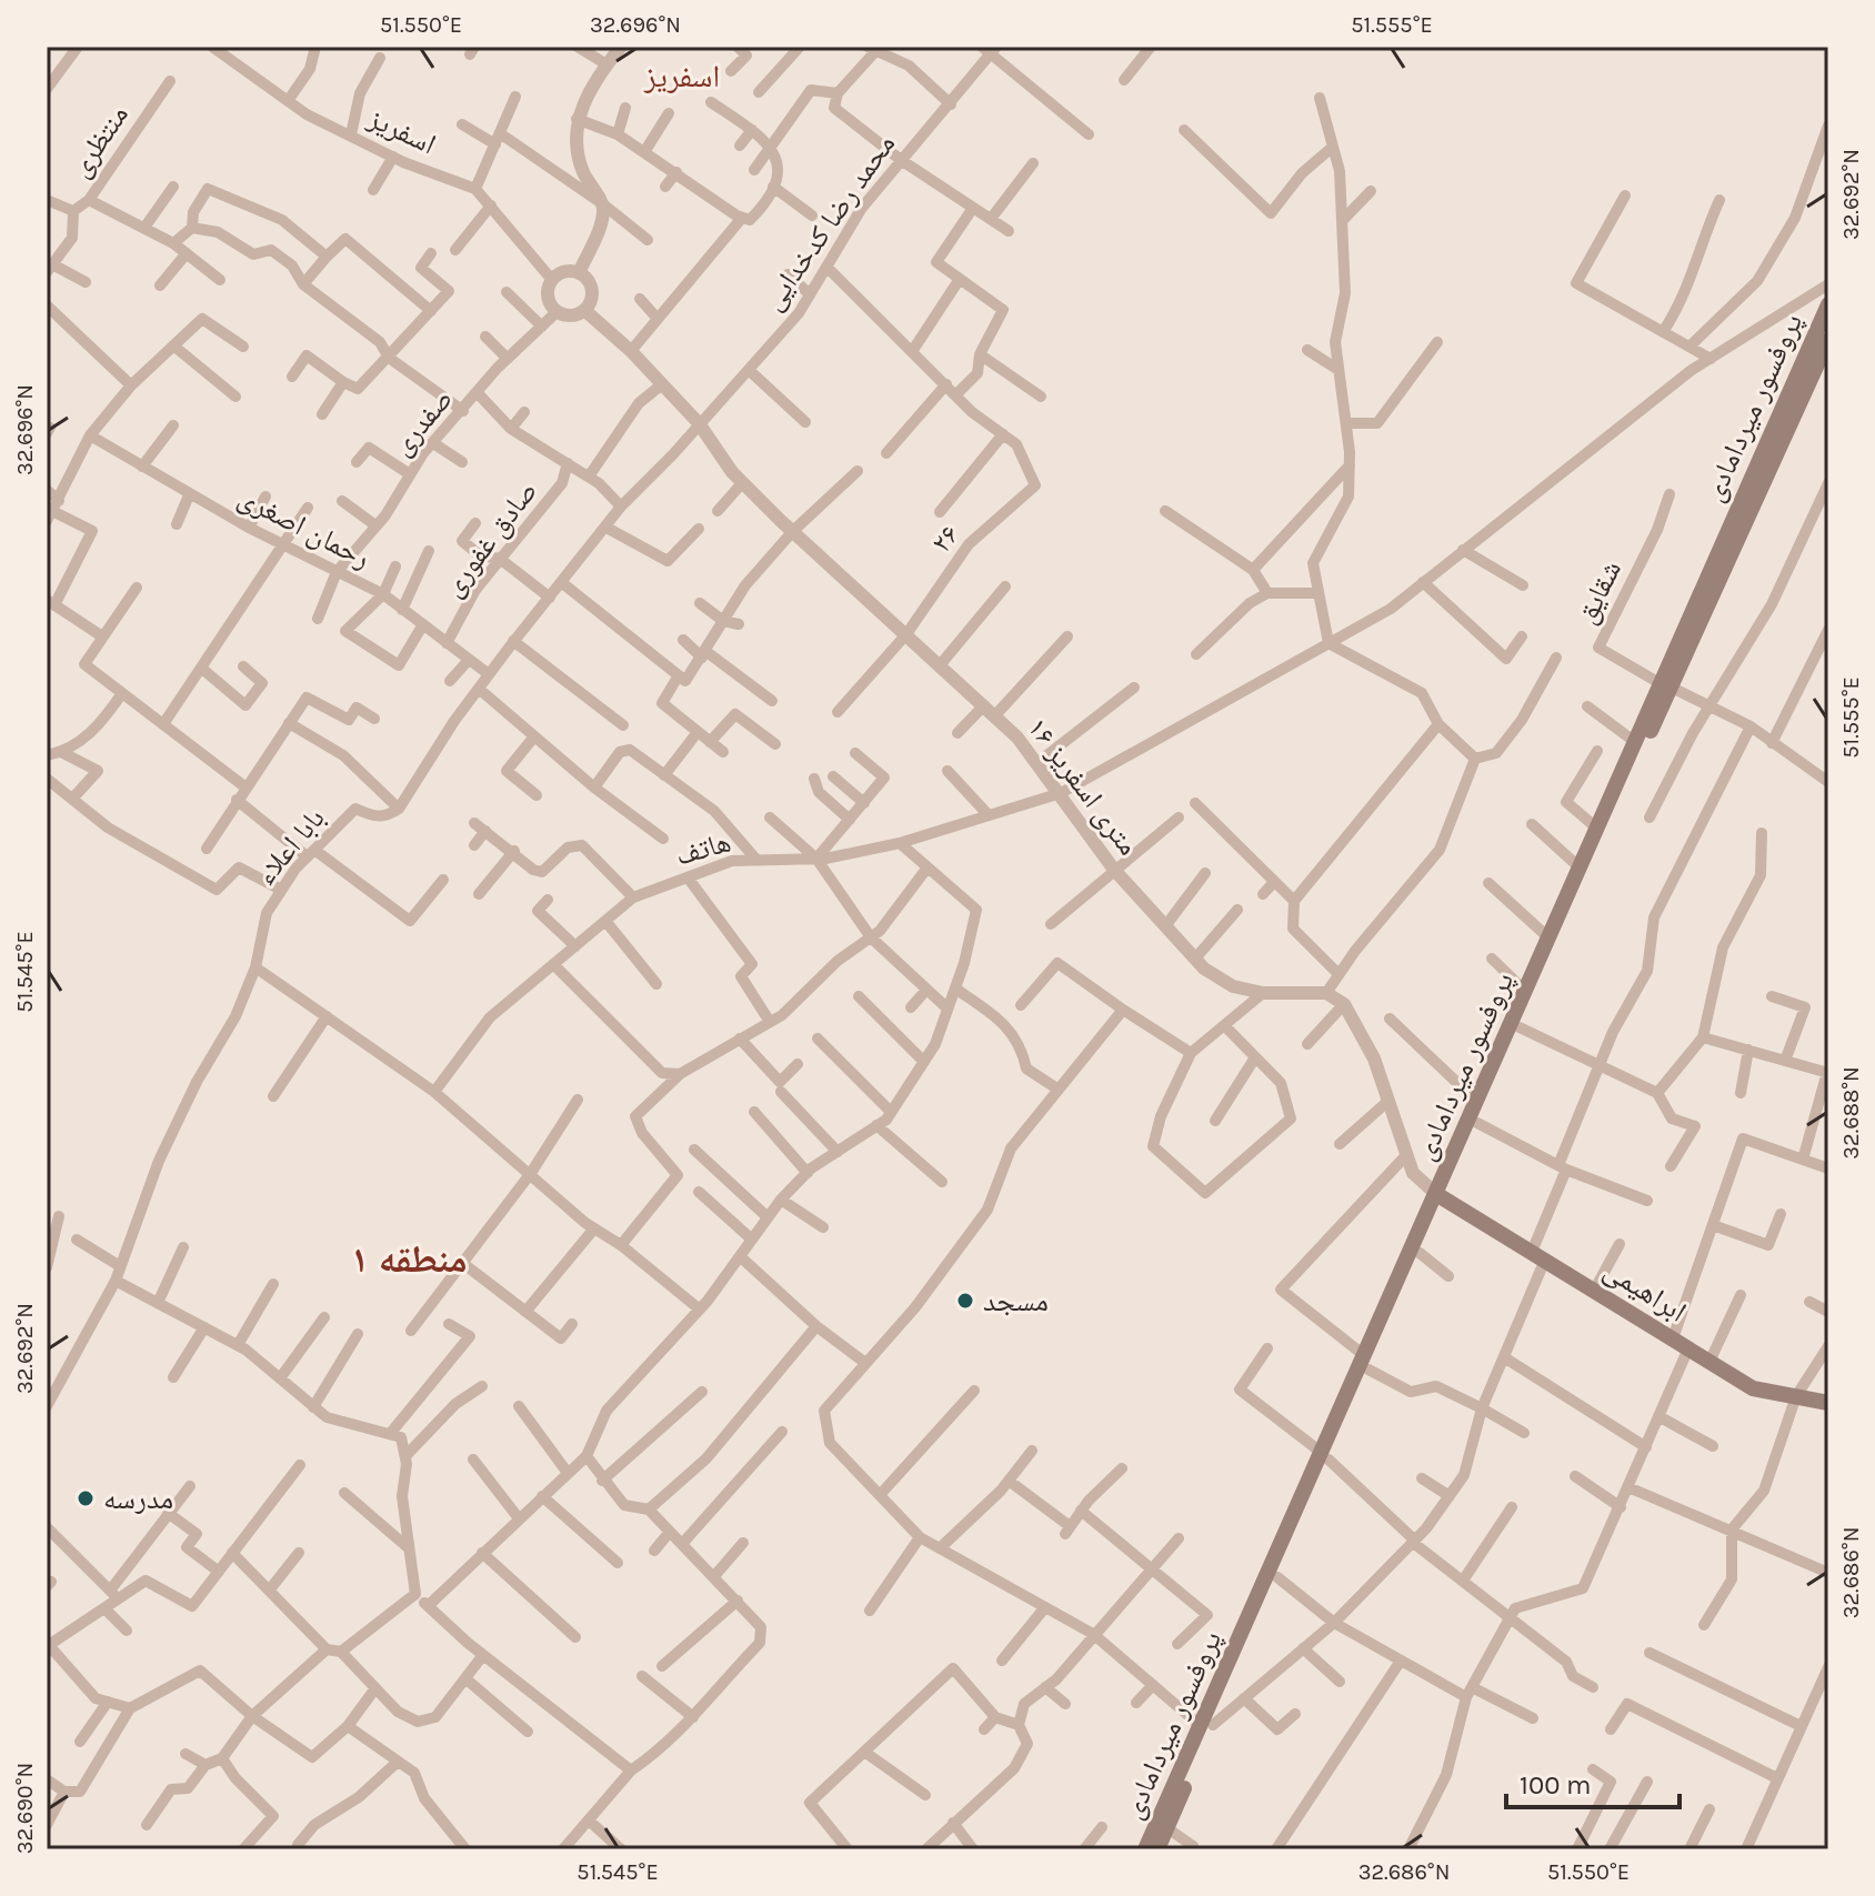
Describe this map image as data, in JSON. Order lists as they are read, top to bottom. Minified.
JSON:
{"streets":{"main road":["پروفسور میردامادی","ابراهیمی"],"street":["اسفریز","منتظری","محمد رضا کدخدایی","صفدری","رحمان اصغری","صادق غفوری","۲۶","شقایق","۱۶ متری اسفریز","بابا اعلاء","هاتف"]},"crossings":[["اسفریز","صفدری"],["اسفریز","۱۶ متری اسفریز"],["محمد رضا کدخدایی","۱۶ متری اسفریز"],["پروفسور میردامادی","شقایق"],["پروفسور میردامادی","ابراهیمی"],["صفدری","رحمان اصغری"],["صفدری","۱۶ متری اسفریز"],["رحمان اصغری","صادق غفوری"],["۲۶","۱۶ متری اسفریز"],["۱۶ متری اسفریز","هاتف"]],"districts":["اسفریز","منطقه ۱"],"places":["مسجد","مدرسه"],"scale_bar":"100 m","coordinates":["51.550°E","32.696°N","51.555°E","32.692°N","51.545°E","32.688°N","32.686°N","32.690°N"]}
